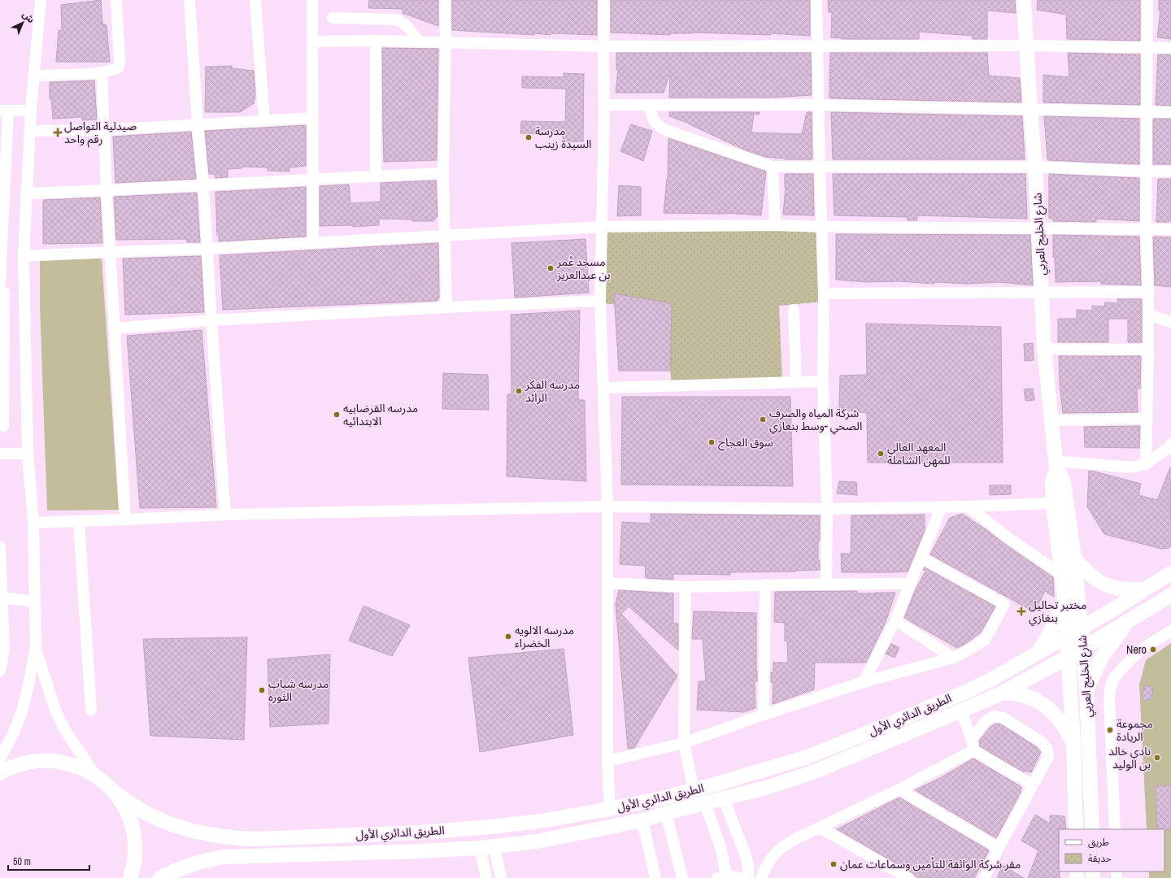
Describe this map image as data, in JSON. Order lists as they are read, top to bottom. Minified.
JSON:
{"streets":{"main road":["شارع الخليج العربي","الطريق الدائري الأول"]},"crossings":[["شارع الخليج العربي","الطريق الدائري الأول"]],"places":{"health":["صيدلية التواصل رقم واحد","مختبر تحاليل بنغازي"],"other":["مدرسة السيدة زينب","مسجد عُمر بن عبدالعزيز","مدرسه الفكر الرائد","مدرسه القرضابيه الابتدائيه","شركة المياه والصرف الصحي -وسط بنغازي","سوق العجاج","المعهد العالي للمهن الشاملة","مدرسه الالويه الخضراء","Nero","مدرسه شباب الثوره","مجموعة الريادة","نادي خالد بن الوليد","مقر شركة الواثقة للتأمين وسماعات عمان"]},"legend":["طريق","حديقة"],"scale_bar":"50 m","north":"top right"}
